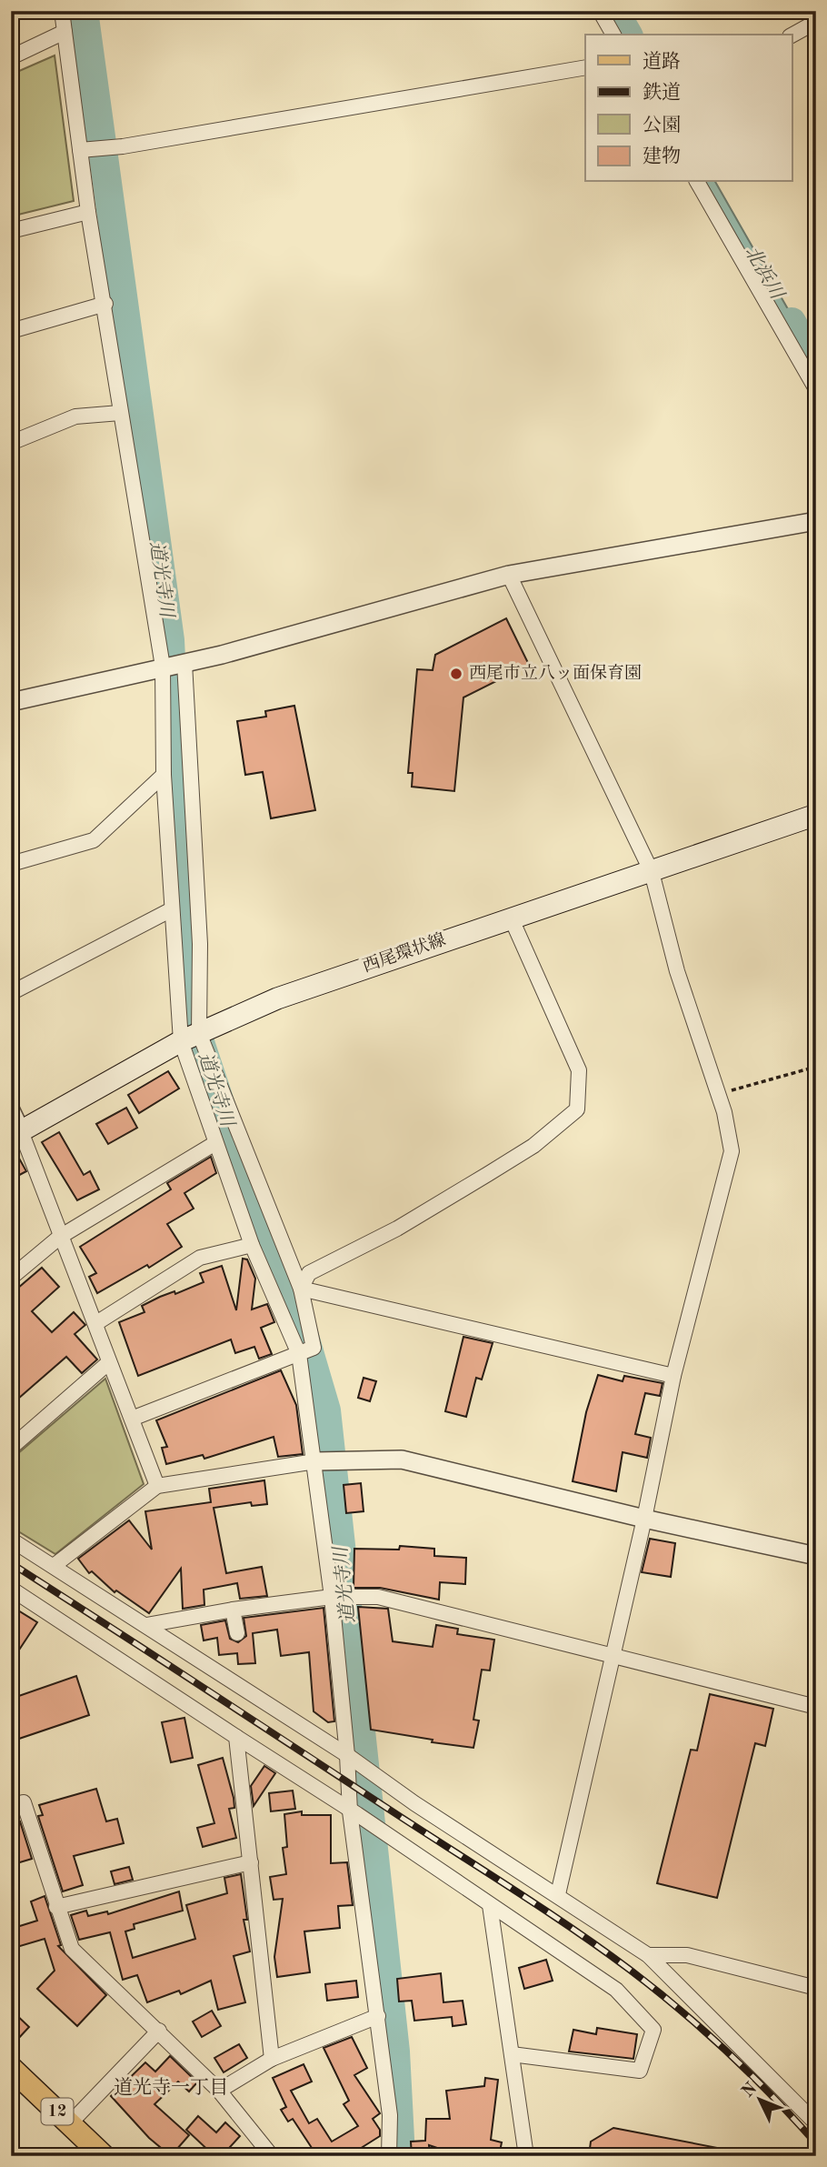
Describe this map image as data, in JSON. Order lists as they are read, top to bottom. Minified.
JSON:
{"streets":{"main road":["西尾環状線","12"]},"districts":["道光寺一丁目"],"water":["北浜川","道光寺川"],"places":["西尾市立八ッ面保育園"],"legend":["道路","鉄道","公園","建物"],"north":"top left"}
